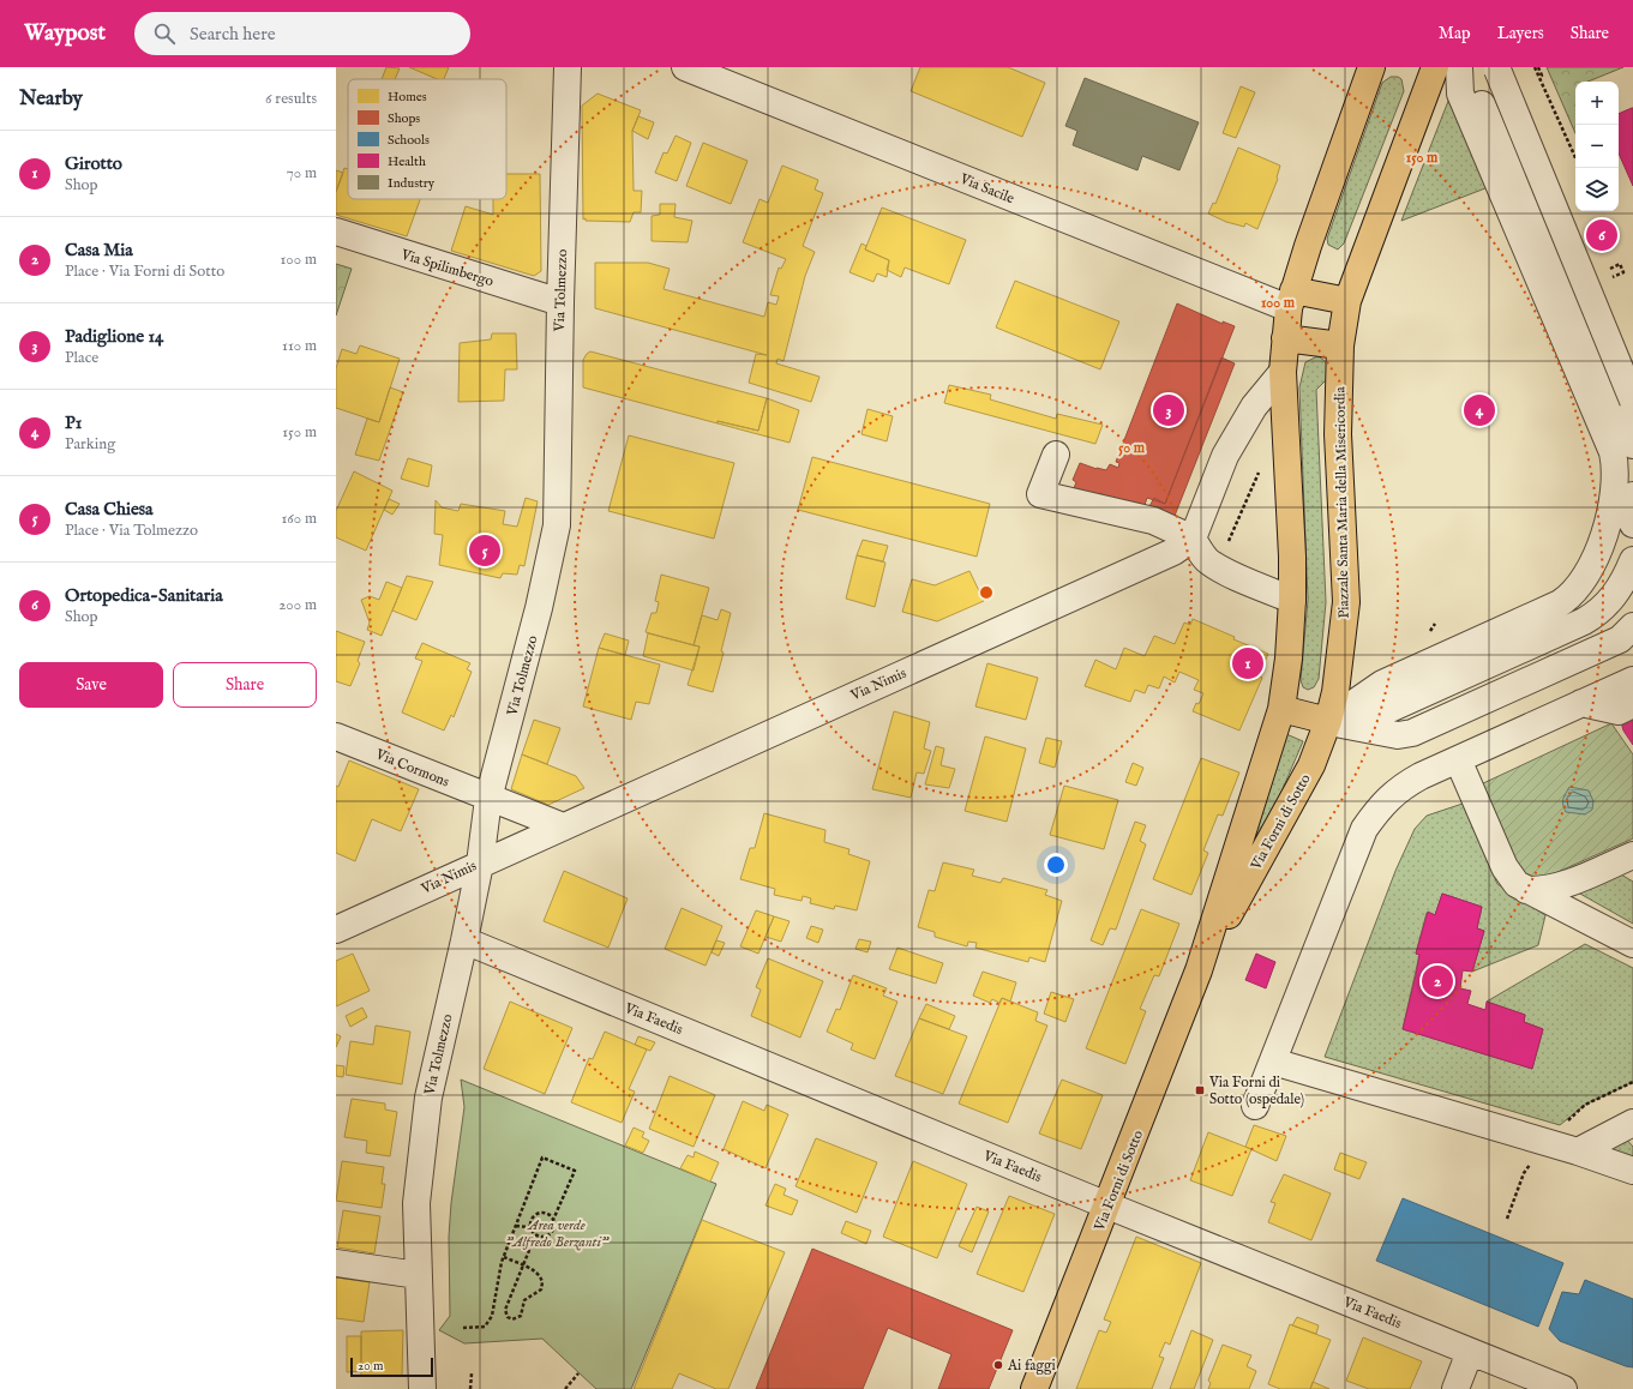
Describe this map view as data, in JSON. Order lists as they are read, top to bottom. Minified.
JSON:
{"streets":{"main road":["Piazzale Santa Maria della Misericordia","Via Forni di Sotto"],"street":["Via Sacile","Via Spilimbergo","Via Tolmezzo","Via Nimis","Via Cormons","Via Faedis"]},"crossings":[["Via Spilimbergo","Via Tolmezzo"],["Via Tolmezzo","Via Nimis"],["Via Tolmezzo","Via Cormons"],["Via Tolmezzo","Via Faedis"],["Piazzale Santa Maria della Misericordia","Via Forni di Sotto"],["Via Forni di Sotto","Via Faedis"]],"parks":["Area verde \"Alfredo Berzanti\""],"places":{"transit":["Via Forni di Sotto (ospedale)"],"other":["Ai faggi"]},"legend":["Homes","Shops","Schools","Health","Industry"],"scale_bar":"20 m","page":{"header":"Waypost","search":"Search here","nav":["Map","Layers","Share"],"heading":["Nearby","6 results"],"map_buttons":["+","−"],"list":[{"mark":"1","name":"Girotto","note":"Shop","value":"70 m"},{"mark":"2","name":"Casa Mia","note":"Place · Via Forni di Sotto","value":"100 m"},{"mark":"3","name":"Padiglione 14","note":"Place","value":"110 m"},{"mark":"4","name":"P1","note":"Parking","value":"150 m"},{"mark":"5","name":"Casa Chiesa","note":"Place · Via Tolmezzo","value":"160 m"},{"mark":"6","name":"Ortopedica-Sanitaria","note":"Shop","value":"200 m"}],"pins":["6","3","4","5","1","2"],"buttons":["Save","Share"],"scale":"20 m"},"rings":["150 m","100 m","50 m"]}
